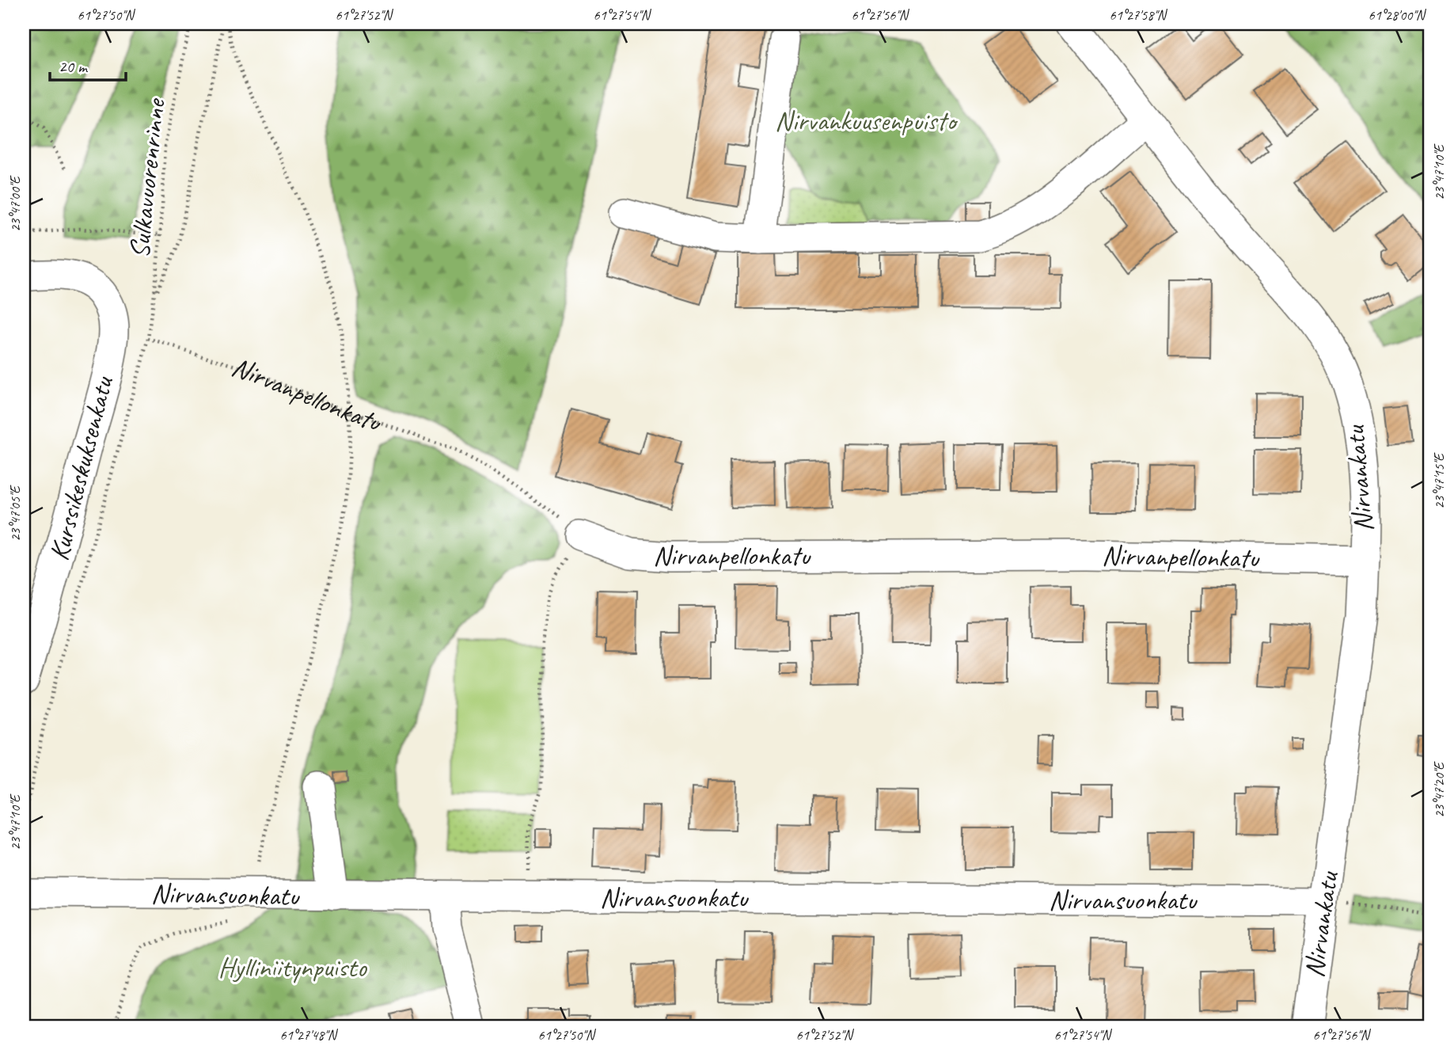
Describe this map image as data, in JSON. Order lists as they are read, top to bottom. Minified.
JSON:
{"streets":{"street":["Nirvanpellonkatu","Kurssikeskuksenkatu","Nirvankatu","Nirvansuonkatu"],"path":["Sulkavuorenrinne"]},"crossings":[["Sulkavuorenrinne","Nirvanpellonkatu"],["Nirvanpellonkatu","Nirvankatu"],["Nirvankatu","Nirvansuonkatu"]],"parks":["Nirvankuusenpuisto","Hylliniitynpuisto"],"scale_bar":"20 m","coordinates":["61°27'50\"N","61°27'52\"N","61°27'54\"N","61°27'56\"N","61°27'58\"N","61°28'00\"N","23°47'10\"E","23°47'00\"E","23°47'15\"E","23°47'05\"E","23°47'20\"E","61°27'48\"N"]}
